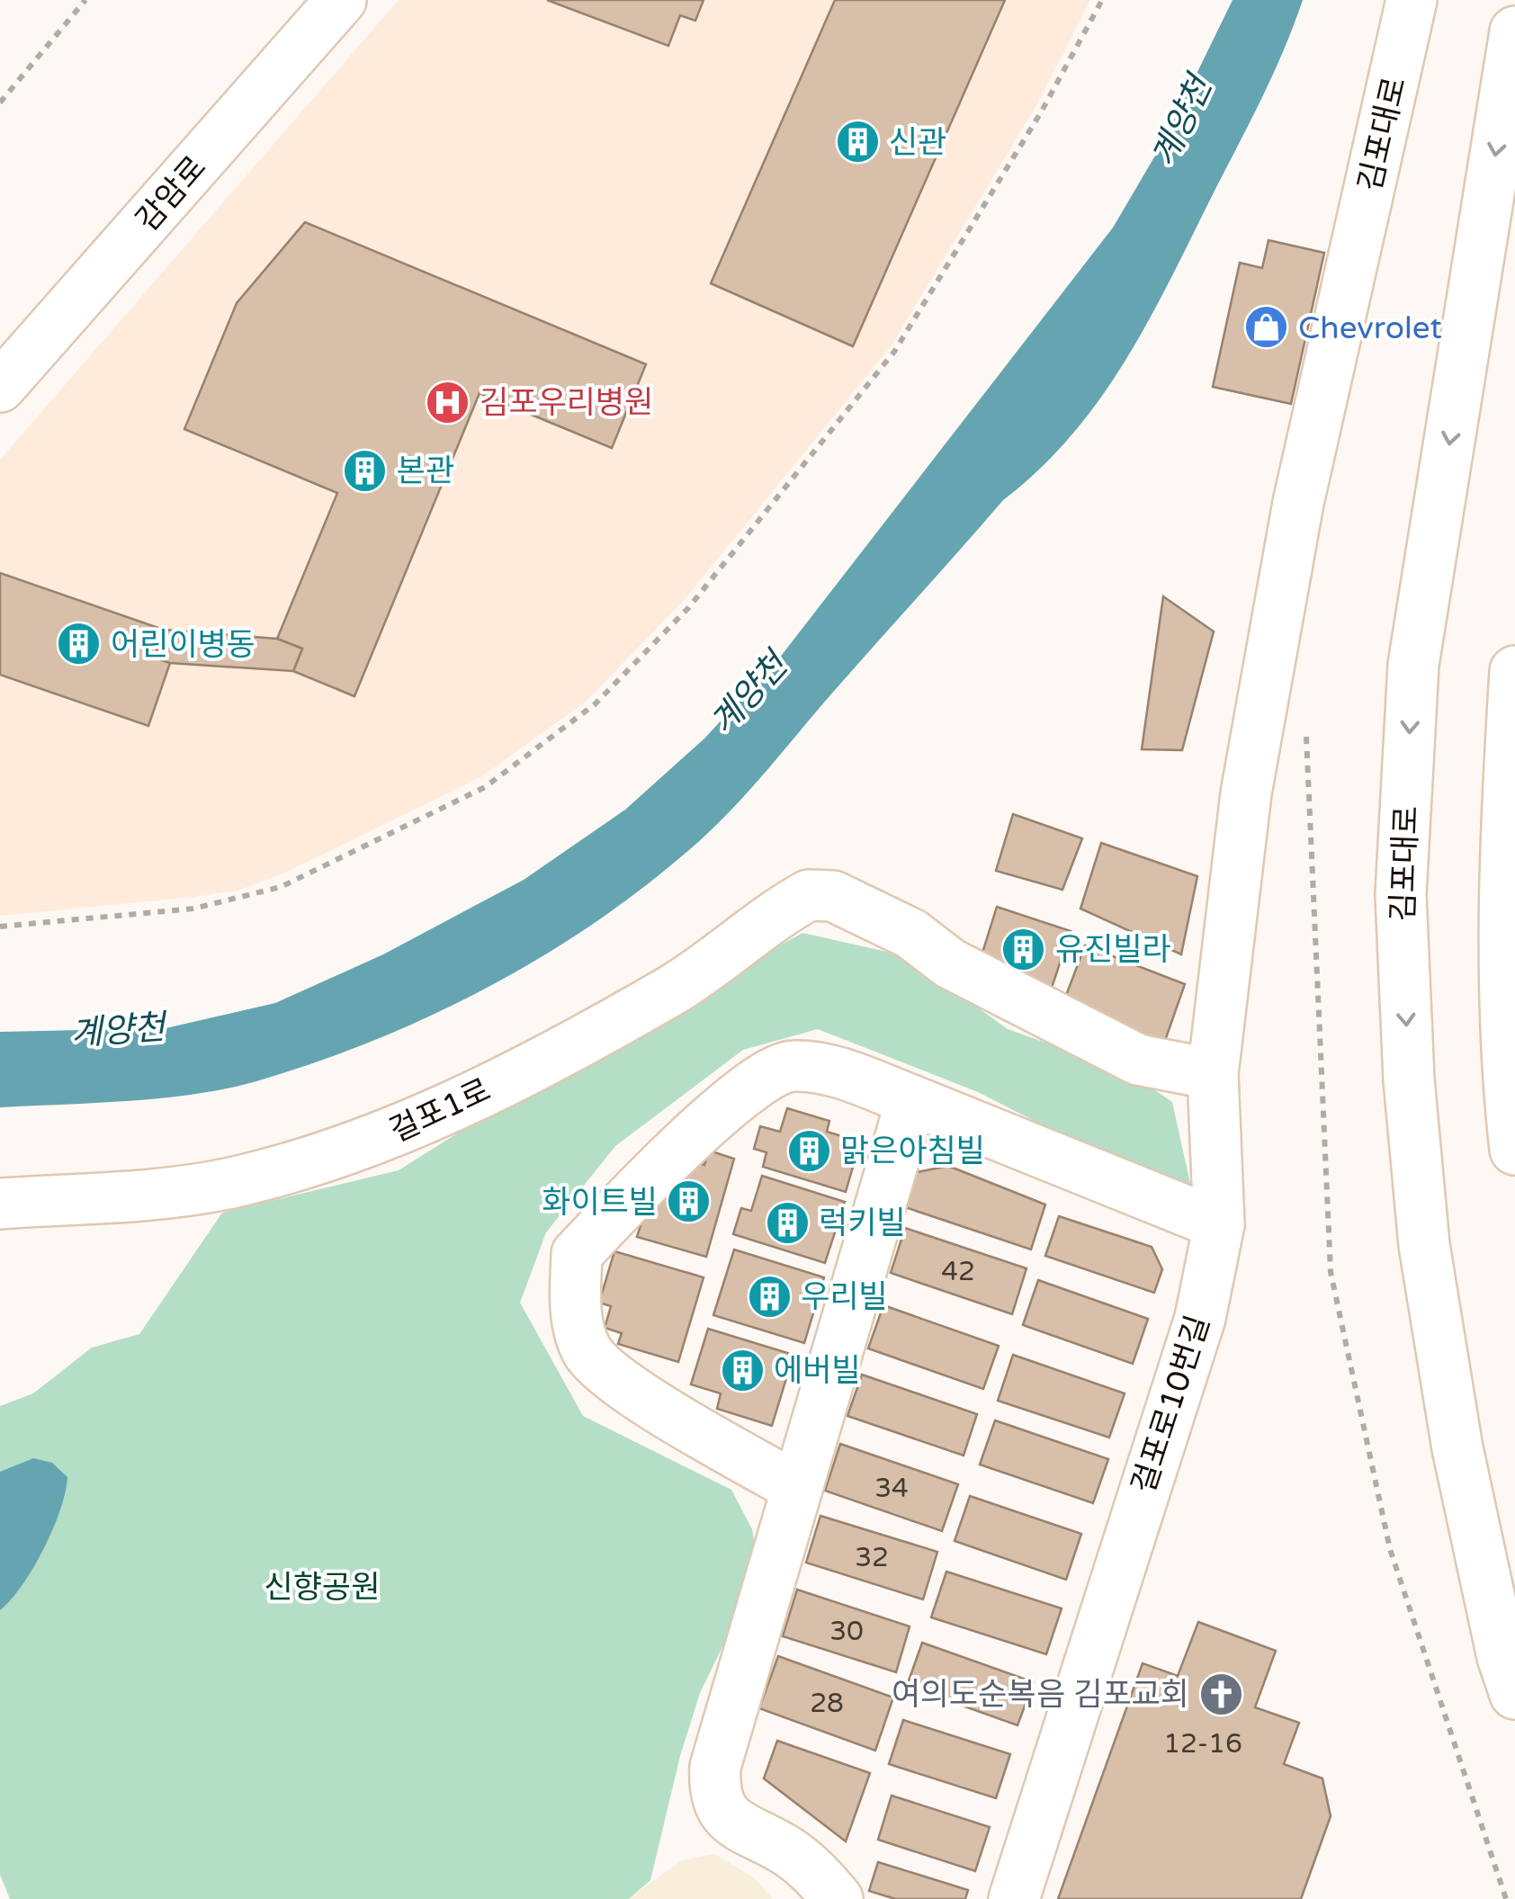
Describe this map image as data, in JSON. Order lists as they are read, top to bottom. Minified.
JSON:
{"streets":{"main road":["김포대로","감암로","걸포1로","걸포로10번길"]},"crossings":[["김포대로","걸포1로"],["김포대로","걸포로10번길"]],"water":["계양천"],"parks":["신향공원"],"places":{"building":["신관","본관","어린이병동","유진빌라","맑은아침빌","화이트빌","럭키빌","우리빌","에버빌"],"shop":["Chevrolet"],"hospital":["김포우리병원"],"church":["여의도순복음 김포교회"]},"house_numbers":["42","34","32","30","28","12-16"]}
